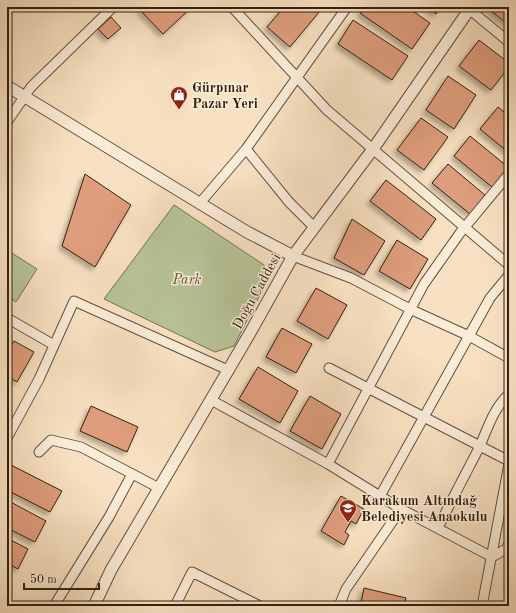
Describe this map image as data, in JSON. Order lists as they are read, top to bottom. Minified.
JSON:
{"streets":{"street":["Doğu Caddesi"]},"parks":["Park"],"places":{"shop":["Gürpınar Pazar Yeri"],"school or university":["Karakum Altındağ Belediyesi Anaokulu"]},"scale_bar":"50 m"}
